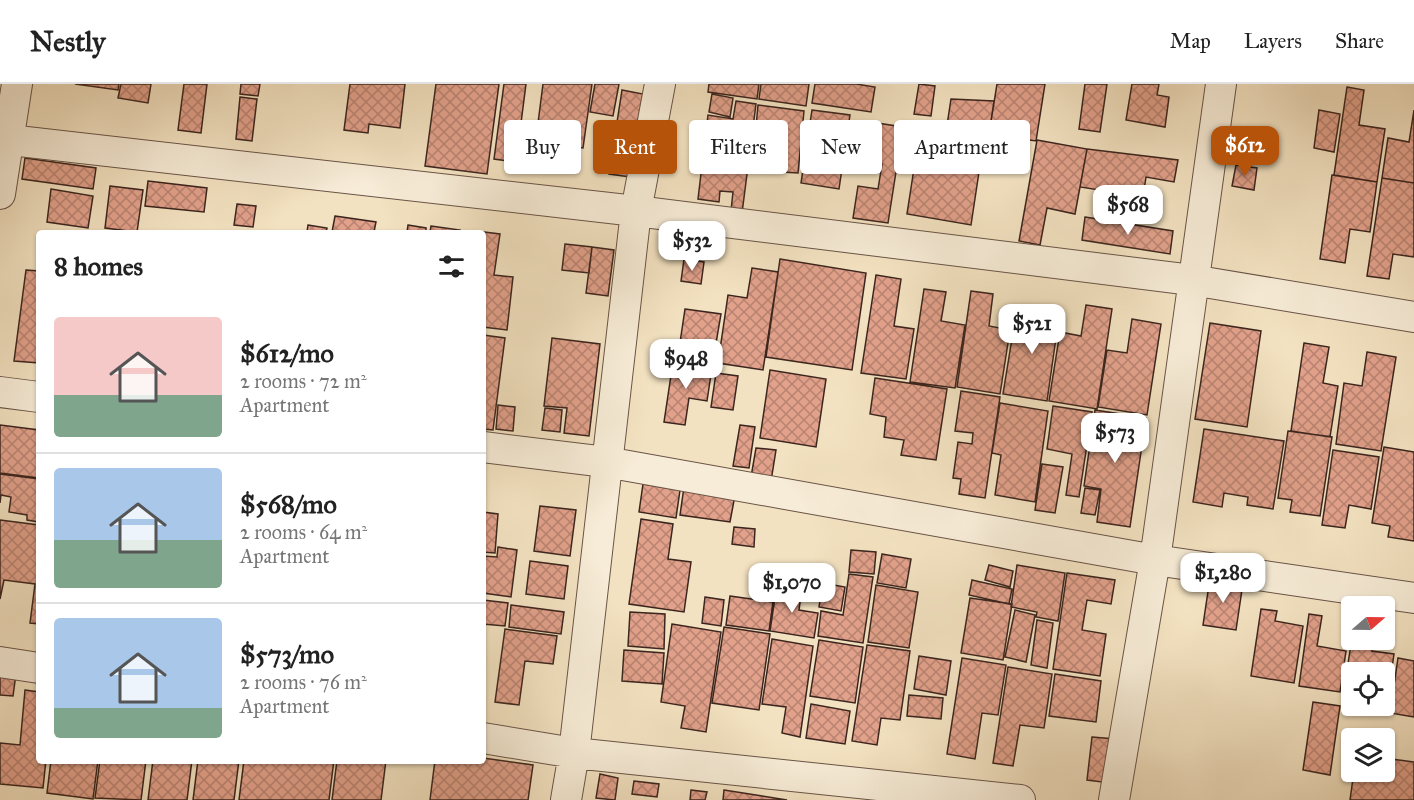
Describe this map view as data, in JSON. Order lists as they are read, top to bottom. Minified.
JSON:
{"north":"right","page":{"header":"Nestly","nav":["Map","Layers","Share"],"chip":["Buy","Rent","Filters","New","Apartment"],"price":["$612","$568","$532","$521","$948","$573","$1,280","$1,070"],"heading":"8 homes","list":[{"name":"$612/mo","note":"2 rooms · 72 m² · Apartment"},{"name":"$568/mo","note":"2 rooms · 64 m² · Apartment"},{"name":"$573/mo","note":"2 rooms · 76 m² · Apartment"}]}}
